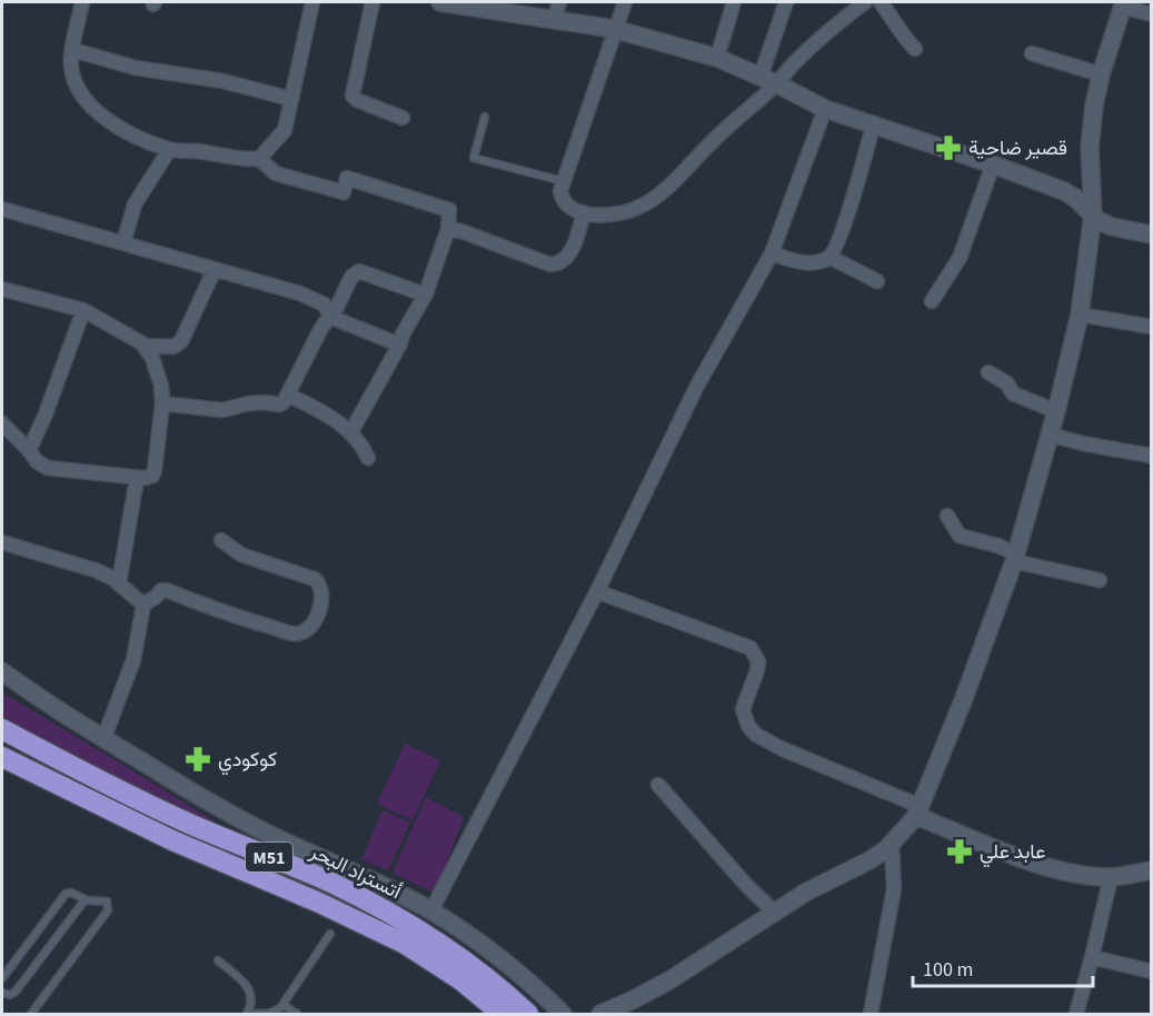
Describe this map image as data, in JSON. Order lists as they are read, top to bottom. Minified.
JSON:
{"streets":{"highway":["M51","أتستراد البحر"]},"places":{"pharmacy":["قصير ضاحية","كوكودي","عابد علي"]},"scale_bar":"100 m"}
